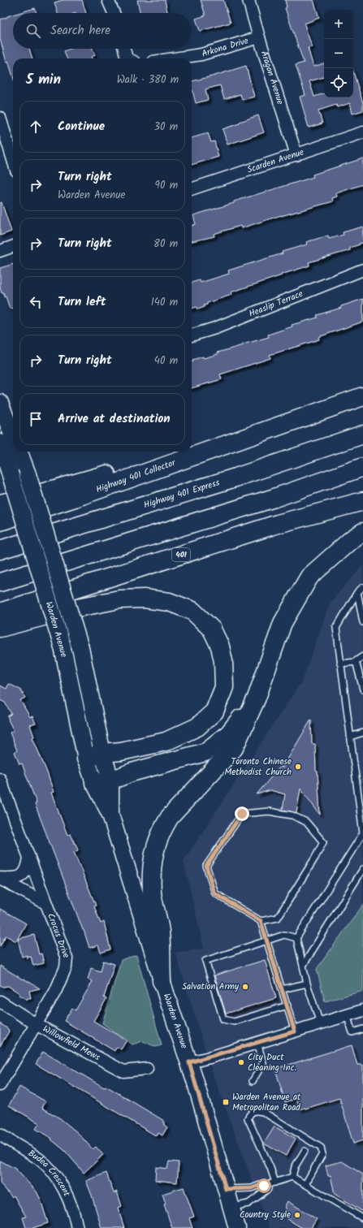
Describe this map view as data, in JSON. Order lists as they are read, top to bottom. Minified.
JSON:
{"streets":{"highway":["Highway 401 Collector","Highway 401 Express","401"],"main road":["Warden Avenue"],"street":["Arkona Drive","Aragon Avenue","Scarden Avenue","Heaslip Terrace","Crocus Drive","Willowfield Mews","Budea Crescent"]},"crossings":[["Arkona Drive","Aragon Avenue"],["Aragon Avenue","Scarden Avenue"],["Crocus Drive","Willowfield Mews"]],"places":{"other":["Toronto Chinese Methodist Church","Salvation Army","City Duct Cleaning Inc.","Country Style"],"transit":["Warden Avenue at Metropolitan Road"]},"page":{"map_buttons":["+","−"],"search":"Search here","heading":["5 min","Walk · 380 m"],"list":[["Continue","30 m"],["Turn right","Warden Avenue","90 m"],["Turn right","80 m"],["Turn left","140 m"],["Turn right","40 m"],"Arrive at destination"]}}
